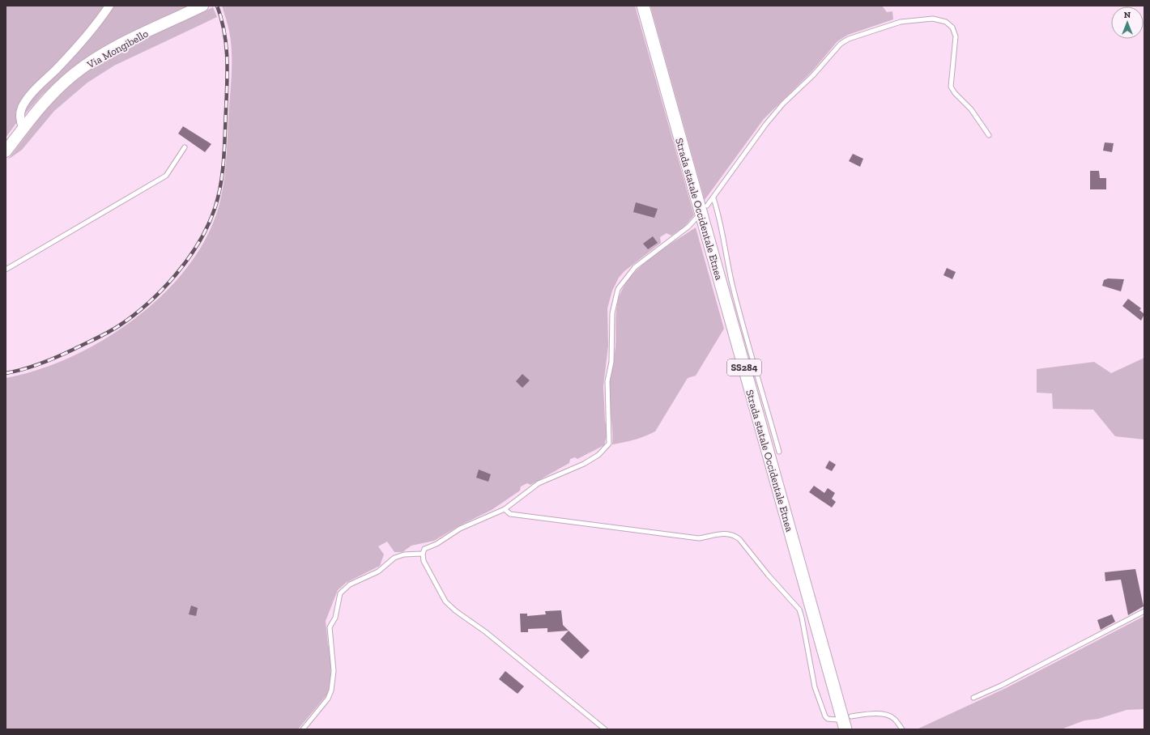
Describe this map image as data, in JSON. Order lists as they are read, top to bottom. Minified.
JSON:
{"streets":{"main road":["Strada statale Occidentale Etnea","SS284"],"street":["Via Mongibello"]},"north":"top"}
